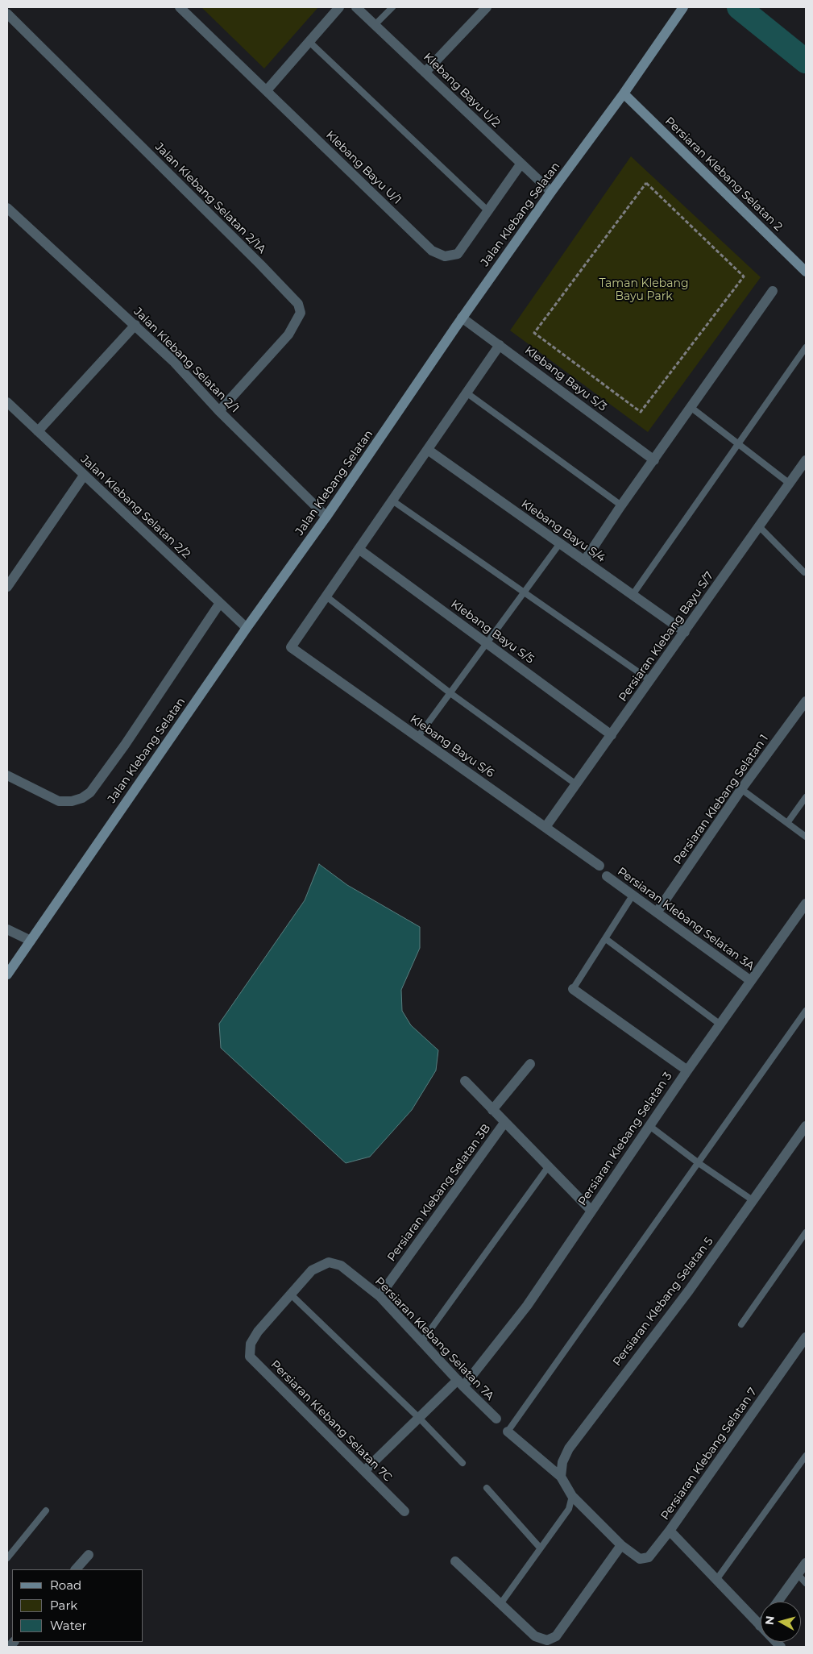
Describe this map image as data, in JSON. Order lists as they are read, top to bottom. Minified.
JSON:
{"streets":{"street":["Klebang Bayu U/2","Klebang Bayu U/1","Persiaran Klebang Selatan 2","Jalan Klebang Selatan 2/1A","Jalan Klebang Selatan","Jalan Klebang Selatan 2/1","Klebang Bayu S/3","Jalan Klebang Selatan 2/2","Klebang Bayu S/4","Klebang Bayu S/5","Persiaran Klebang Bayu S/7","Klebang Bayu S/6","Persiaran Klebang Selatan 1","Persiaran Klebang Selatan 3A","Persiaran Klebang Selatan 3","Persiaran Klebang Selatan 3B","Persiaran Klebang Selatan 5","Persiaran Klebang Selatan 7A","Persiaran Klebang Selatan 7C","Persiaran Klebang Selatan 7"]},"crossings":[["Klebang Bayu U/2","Klebang Bayu U/1"],["Klebang Bayu U/2","Jalan Klebang Selatan"],["Persiaran Klebang Selatan 2","Jalan Klebang Selatan"],["Jalan Klebang Selatan 2/1A","Jalan Klebang Selatan 2/1"],["Jalan Klebang Selatan","Jalan Klebang Selatan 2/1"],["Jalan Klebang Selatan","Klebang Bayu S/3"],["Jalan Klebang Selatan","Jalan Klebang Selatan 2/2"],["Klebang Bayu S/4","Persiaran Klebang Bayu S/7"],["Klebang Bayu S/5","Persiaran Klebang Bayu S/7"],["Persiaran Klebang Bayu S/7","Klebang Bayu S/6"],["Persiaran Klebang Selatan 1","Persiaran Klebang Selatan 3A"],["Persiaran Klebang Selatan 3A","Persiaran Klebang Selatan 3"],["Persiaran Klebang Selatan 3","Persiaran Klebang Selatan 7A"],["Persiaran Klebang Selatan 3","Persiaran Klebang Selatan 7C"],["Persiaran Klebang Selatan 3B","Persiaran Klebang Selatan 7A"],["Persiaran Klebang Selatan 7A","Persiaran Klebang Selatan 7C"]],"parks":["Taman Klebang Bayu Park"],"legend":["Road","Park","Water"],"north":"left"}
